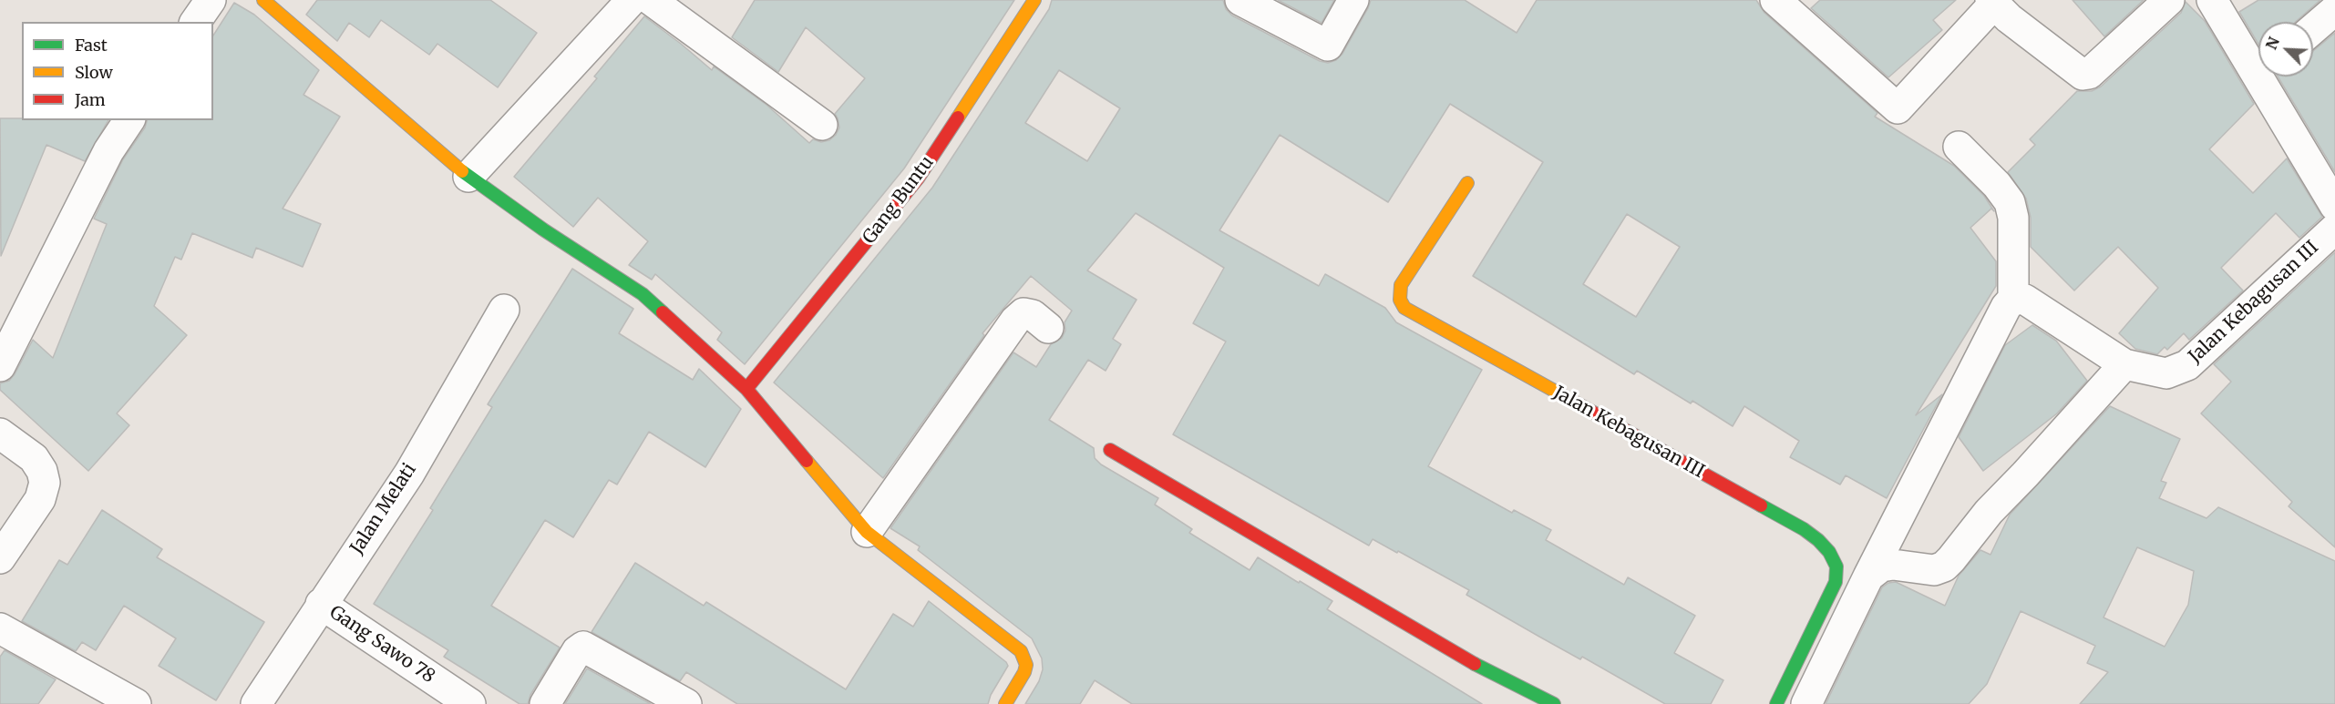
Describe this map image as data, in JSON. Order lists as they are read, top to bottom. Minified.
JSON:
{"streets":{"street":["Gang Buntu","Jalan Kebagusan III","Jalan Melati","Gang Sawo 78"]},"crossings":[["Jalan Melati","Gang Sawo 78"]],"legend":["Fast","Slow","Jam"],"north":"top left"}
